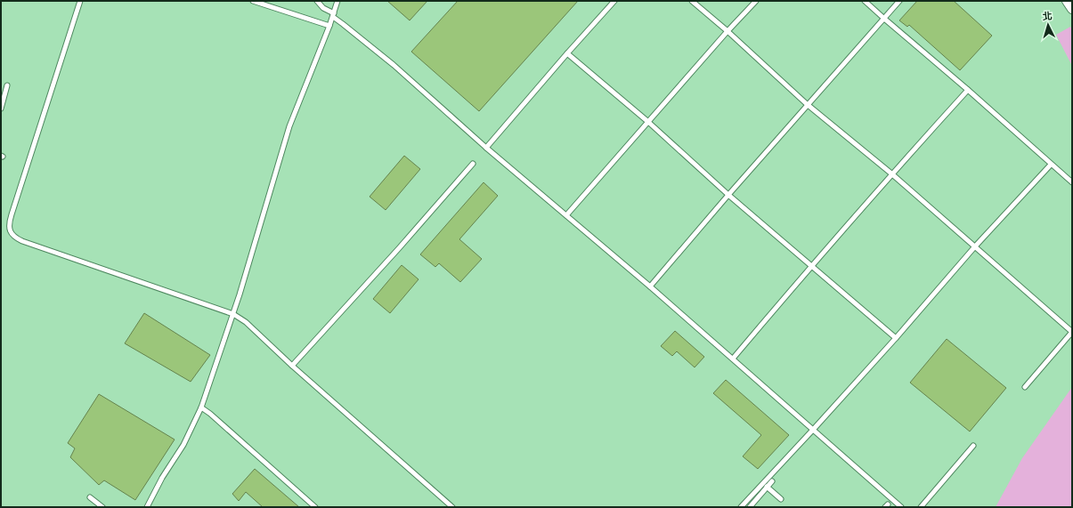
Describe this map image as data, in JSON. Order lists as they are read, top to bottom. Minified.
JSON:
{"north":"top"}
